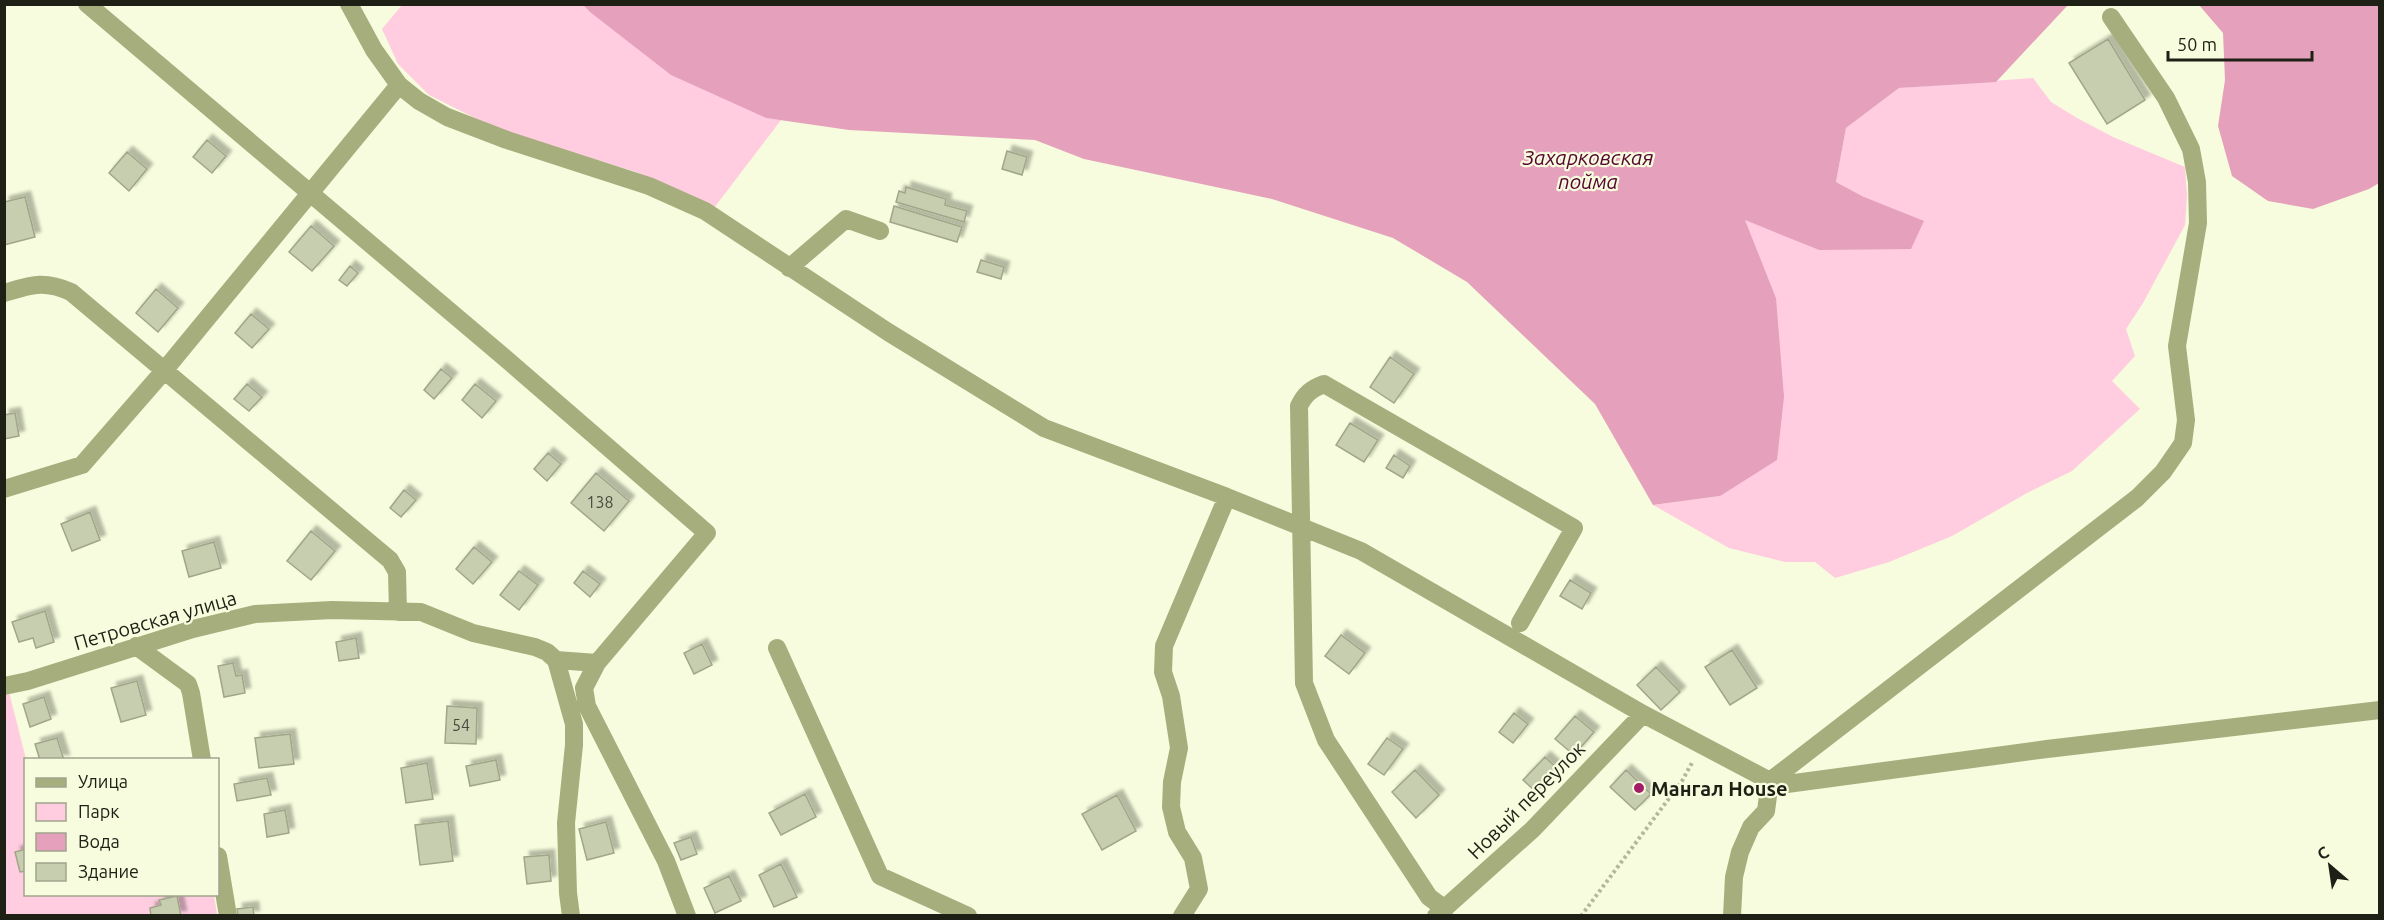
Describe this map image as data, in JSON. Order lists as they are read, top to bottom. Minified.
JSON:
{"streets":{"street":["Петровская улица","Новый переулок"]},"water":["Захарковская пойма"],"places":["Мангал House"],"house_numbers":["138","54"],"legend":["Улица","Парк","Вода","Здание"],"scale_bar":"50 m","north":"top left"}
